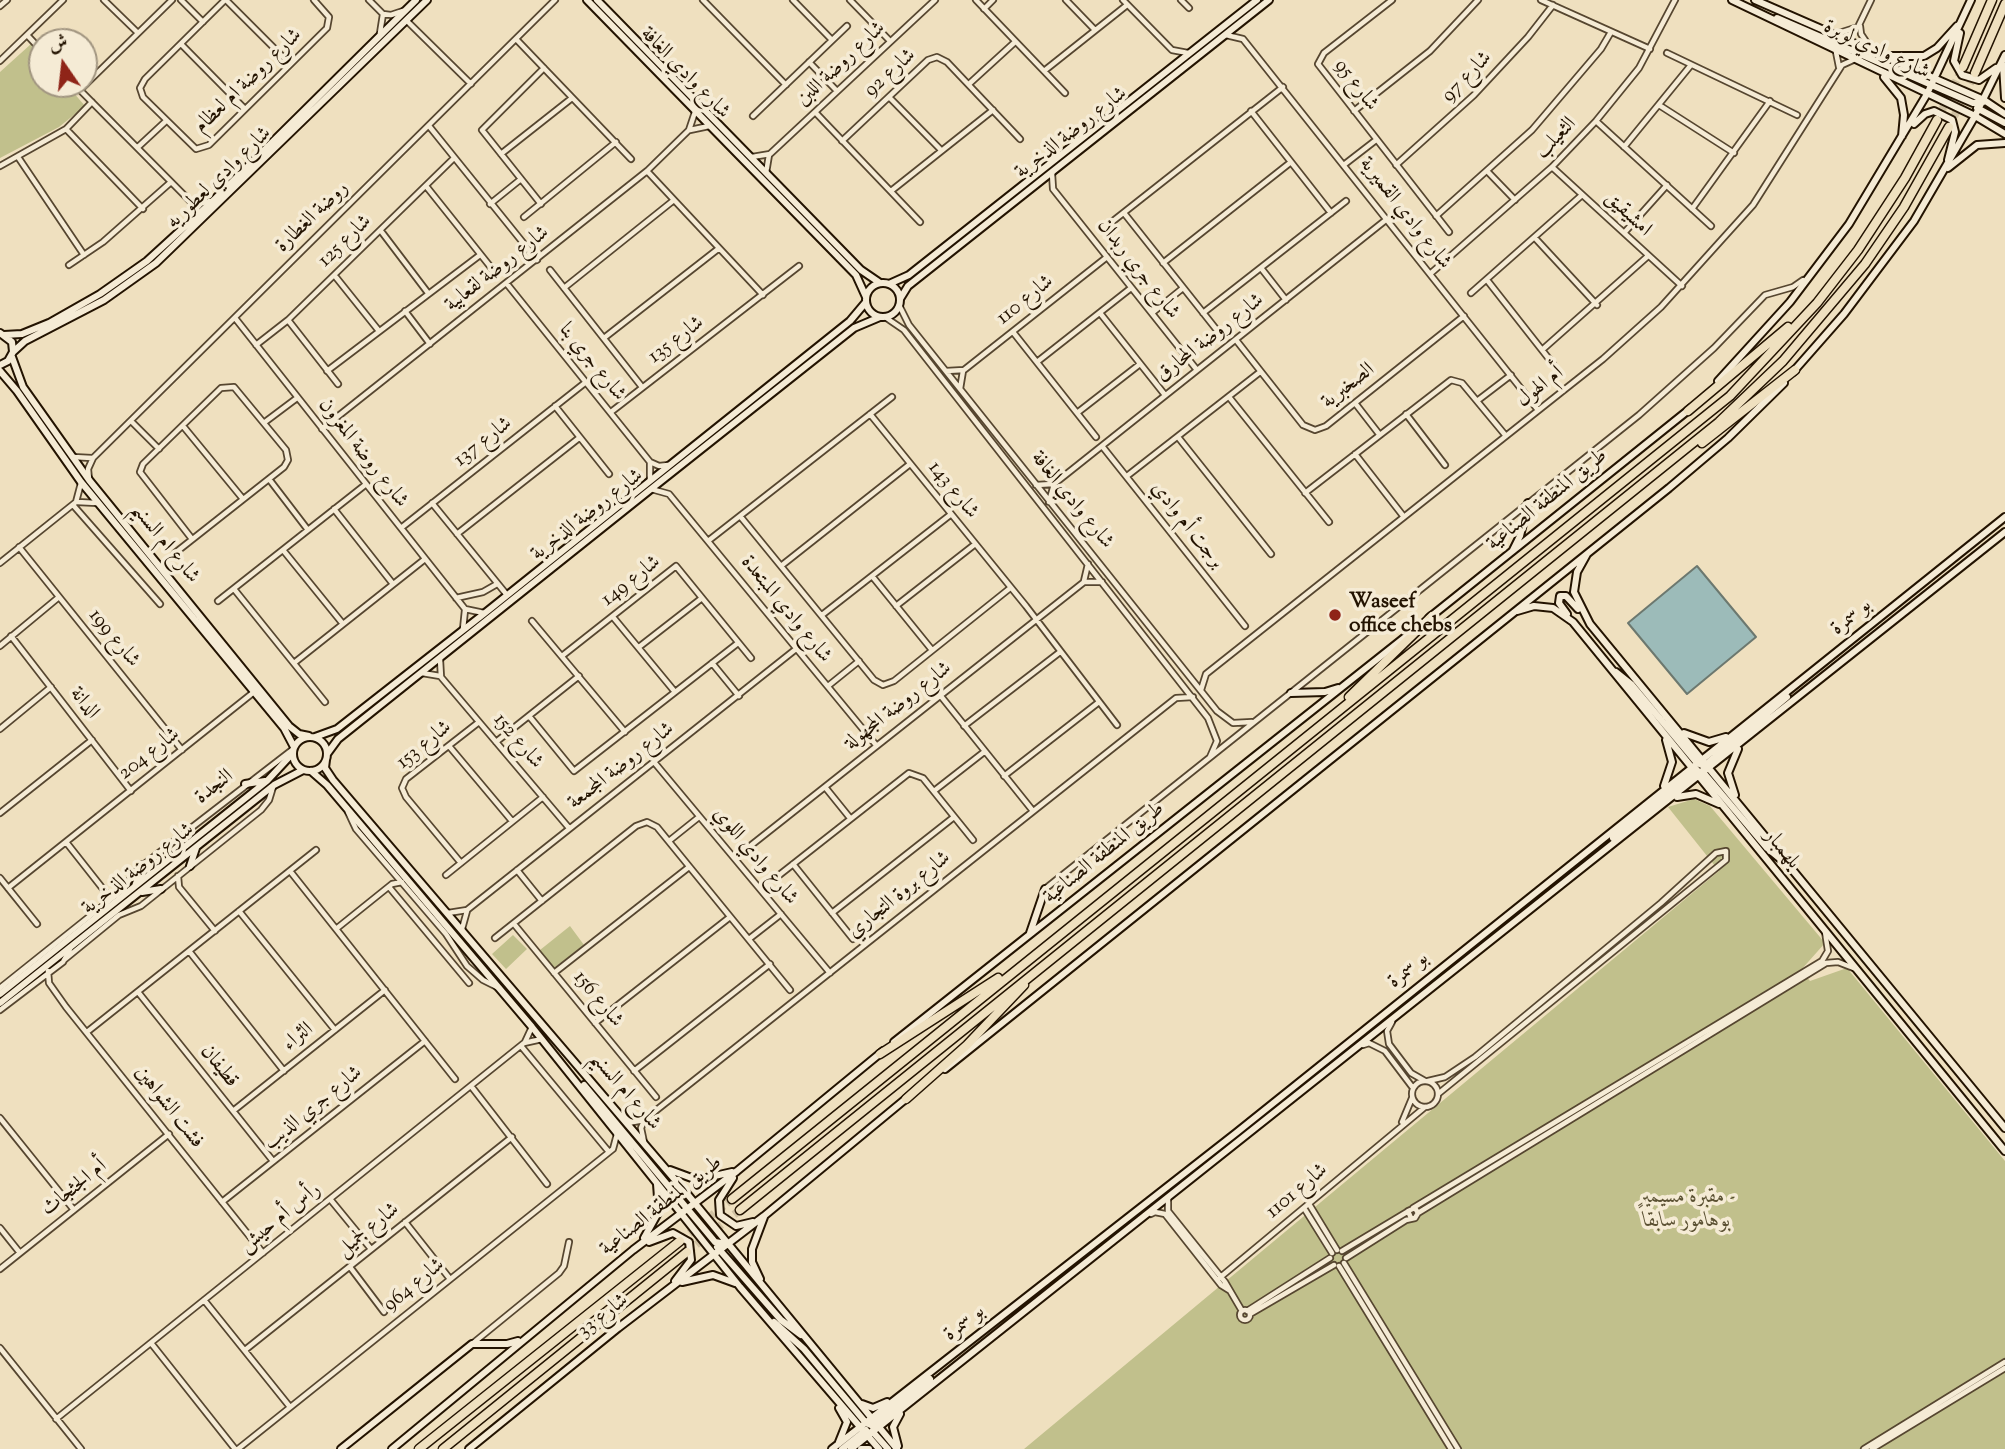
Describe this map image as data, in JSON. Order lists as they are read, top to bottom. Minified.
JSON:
{"streets":{"highway":["طريق المنطقة الصناعية","شارع 33"],"street":["شارع وادي لوبرة","شارع روضة اللبن","شارع وادي الغافة","شارع 92","شارع 97","شارع روضة ام لعظام","شارع 95","شارع روضة الذخرية","الثعيلب","شارع وادي لعطوريه","شارع وادي القميرية","امشيقيق","روضة الغطارة","شارع 125","شارع روضة لقعابية","شارع جري ربدان","شارع 110","شارع روضة المحارق","شارع 135","شارع جري بنا","الصخبرية","أم الهول","شارع 137","شارع روضة المغرون","شارع 143","برجت أم وادي","شارع ام السنيم","شارع 149","شارع وادي المبتعدة","بو سمرة","شارع 199","الدانة","شارع روضة المجهولة","شارع 152","شارع 153","شارع 204","شارع روضة المجمعة","النجدة","بلهمبار","شارع وادي اللوي","شارع بروة التجاري","شارع 156","الثراء","قطيفان","فشت الشواهين","شارع جري الذيب","أم الجثجاث","شارع 1101","رأس أم حيش","شارع لجميل","شارع 964"]},"crossings":[["شارع وادي لوبرة","أم الهول"],["شارع وادي لوبرة","طريق المنطقة الصناعية"],["شارع وادي الغافة","شارع روضة الذخرية"],["شارع وادي الغافة","شارع روضة لقعابية"],["شارع 97","شارع 95"],["شارع 95","شارع وادي القميرية"],["شارع روضة الذخرية","شارع ام السنيم"],["شارع روضة الذخرية","النجدة"],["الثعيلب","شارع وادي القميرية"],["الثعيلب","امشيقيق"],["شارع وادي لعطوريه","شارع ام السنيم"],["شارع وادي القميرية","شارع روضة المحارق"],["شارع وادي القميرية","الصخبرية"],["شارع وادي القميرية","أم الهول"],["امشيقيق","أم الهول"],["روضة الغطارة","شارع روضة المغرون"],["شارع 125","شارع روضة المغرون"],["شارع روضة لقعابية","شارع جري بنا"],["شارع روضة لقعابية","شارع روضة المغرون"],["شارع جري ربدان","شارع 110"],["شارع جري ربدان","شارع روضة المحارق"],["شارع روضة المحارق","الصخبرية"],["شارع روضة المحارق","برجت أم وادي"],["شارع 135","شارع جري بنا"],["شارع جري بنا","شارع 137"],["شارع 137","شارع روضة المغرون"],["شارع 143","شارع روضة المجهولة"],["طريق المنطقة الصناعية","شارع ام السنيم"],["شارع ام السنيم","بو سمرة"],["شارع ام السنيم","شارع 204"],["شارع ام السنيم","النجدة"],["شارع ام السنيم","شارع بروة التجاري"],["شارع ام السنيم","رأس أم حيش"],["شارع ام السنيم","شارع 33"],["شارع وادي المبتعدة","شارع روضة المجهولة"],["شارع وادي المبتعدة","شارع روضة المجمعة"],["بو سمرة","بلهمبار"],["شارع 199","شارع 204"],["الدانة","شارع 204"],["شارع روضة المجهولة","شارع وادي اللوي"],["شارع 152","شارع 153"],["شارع 152","شارع روضة المجمعة"],["شارع روضة المجمعة","شارع وادي اللوي"],["شارع وادي اللوي","شارع بروة التجاري"],["الثراء","قطيفان"],["قطيفان","شارع جري الذيب"],["فشت الشواهين","شارع جري الذيب"],["فشت الشواهين","أم الجثجاث"],["فشت الشواهين","رأس أم حيش"]],"parks":["مقبرة مسيمير - بوهامور سابقاً"],"places":["Waseef office chebs"],"north":"top"}
